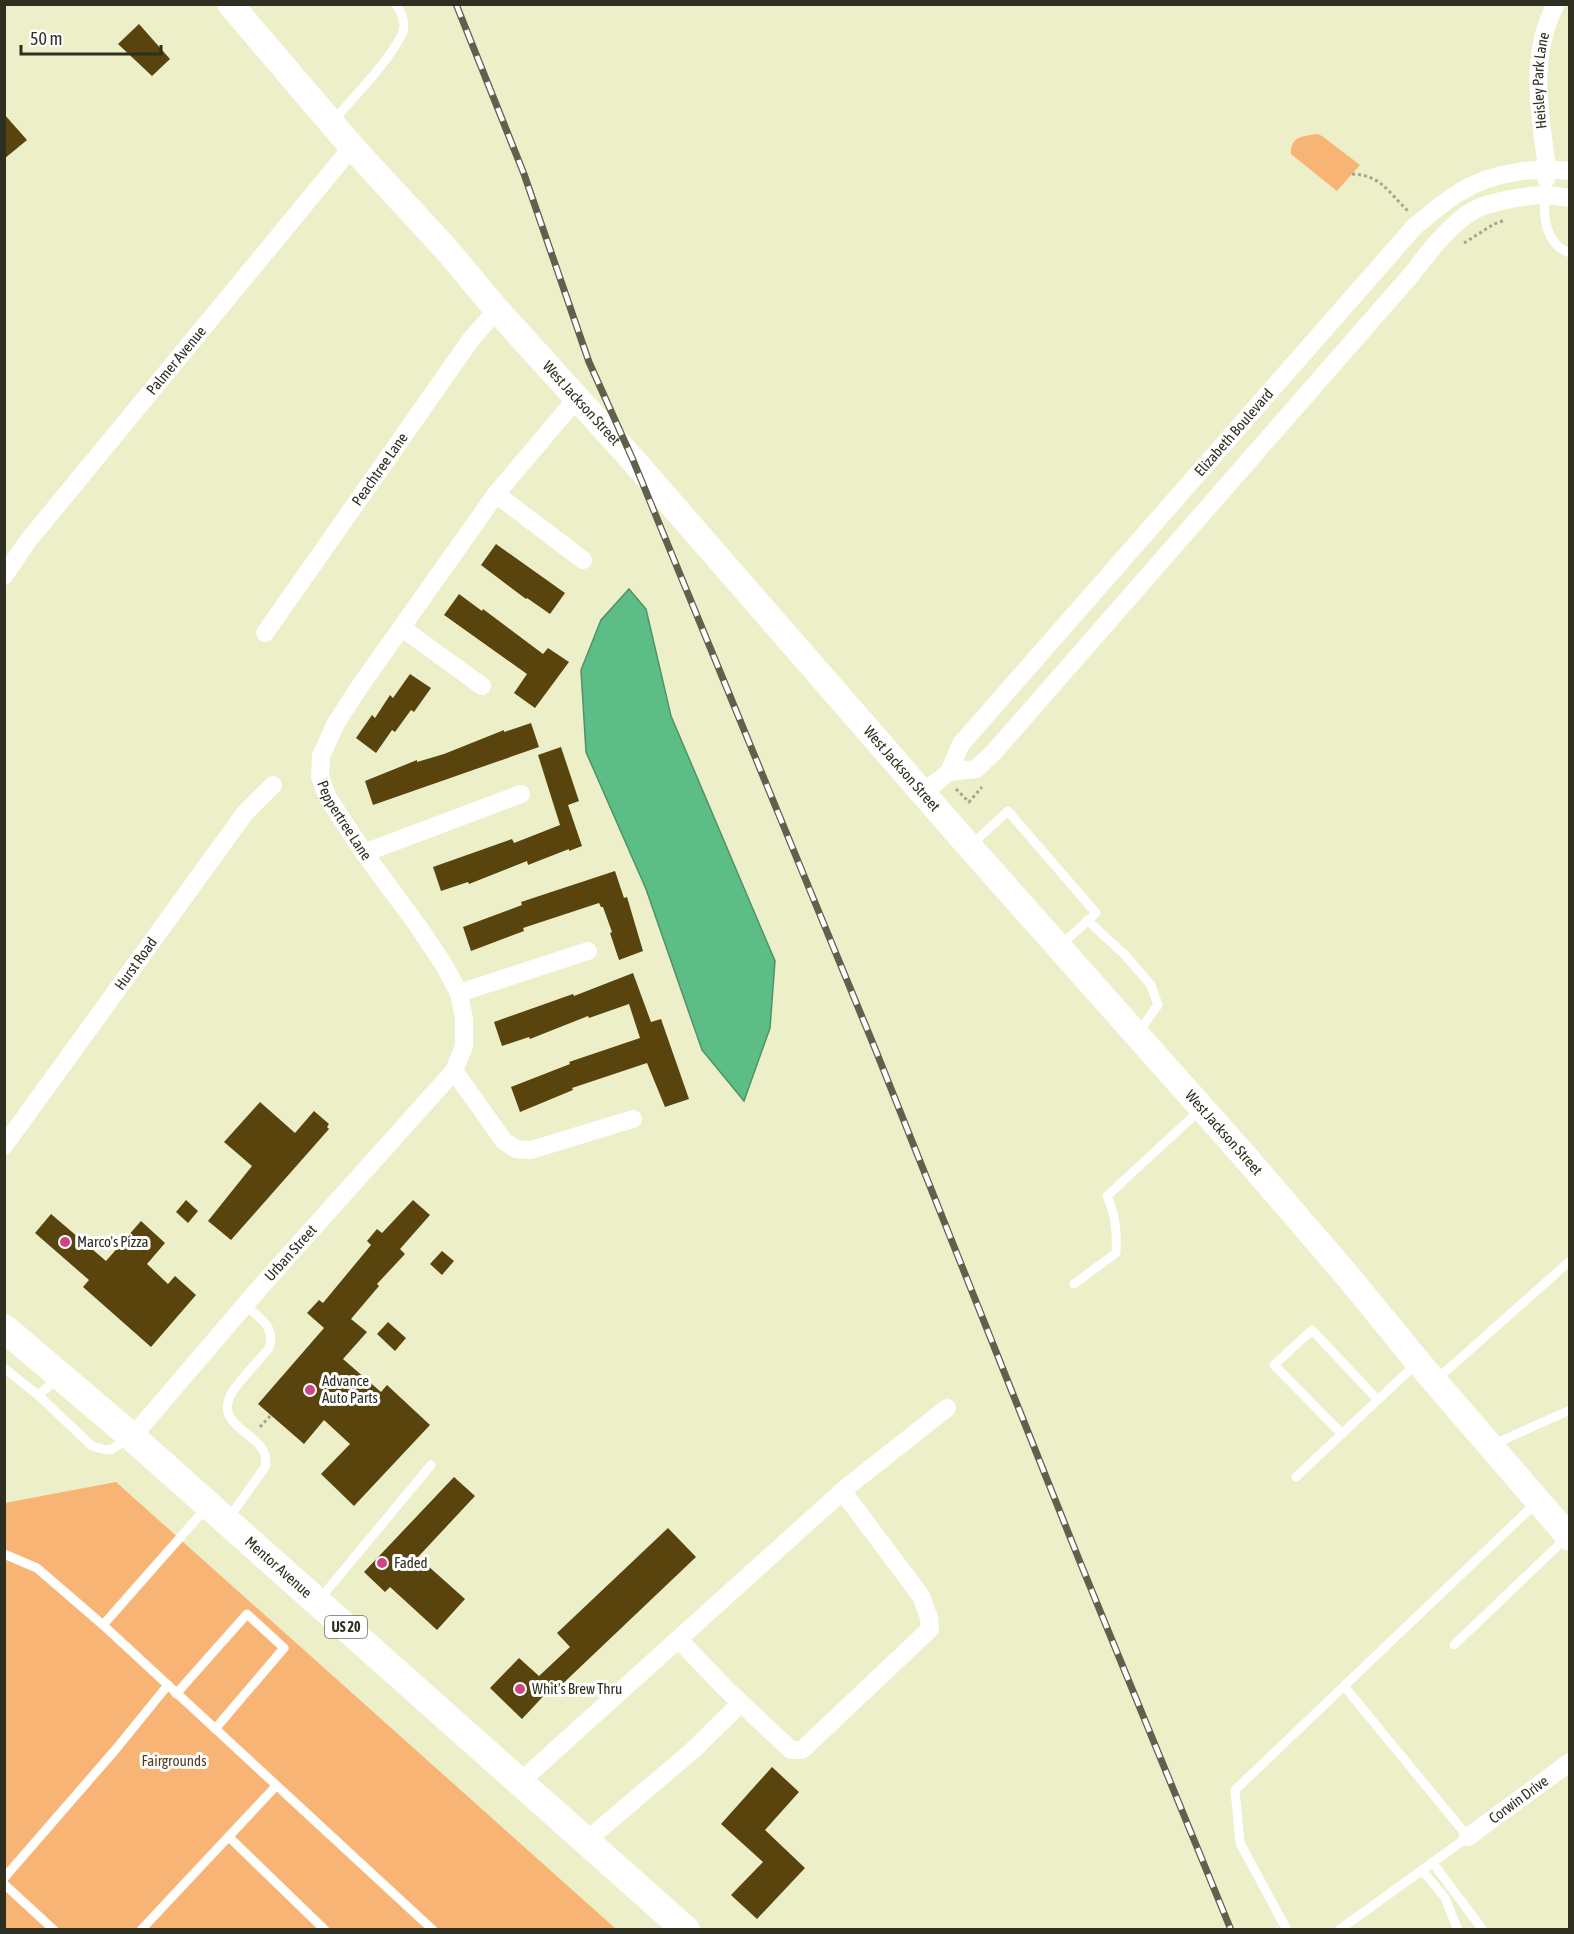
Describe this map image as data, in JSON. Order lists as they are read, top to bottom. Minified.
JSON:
{"streets":{"main road":["Mentor Avenue","US 20"],"street":["Heisley Park Lane","Palmer Avenue","West Jackson Street","Elizabeth Boulevard","Peachtree Lane","Peppertree Lane","Hurst Road","Urban Street","Corwin Drive"]},"crossings":[["Heisley Park Lane","Elizabeth Boulevard"],["Palmer Avenue","West Jackson Street"],["West Jackson Street","Elizabeth Boulevard"],["West Jackson Street","Peachtree Lane"],["West Jackson Street","Peppertree Lane"],["Peppertree Lane","Urban Street"],["Urban Street","Mentor Avenue"]],"parks":["Fairgrounds"],"places":["Marco's Pizza","Advance Auto Parts","Faded","Whit's Brew Thru"],"scale_bar":"50 m"}
